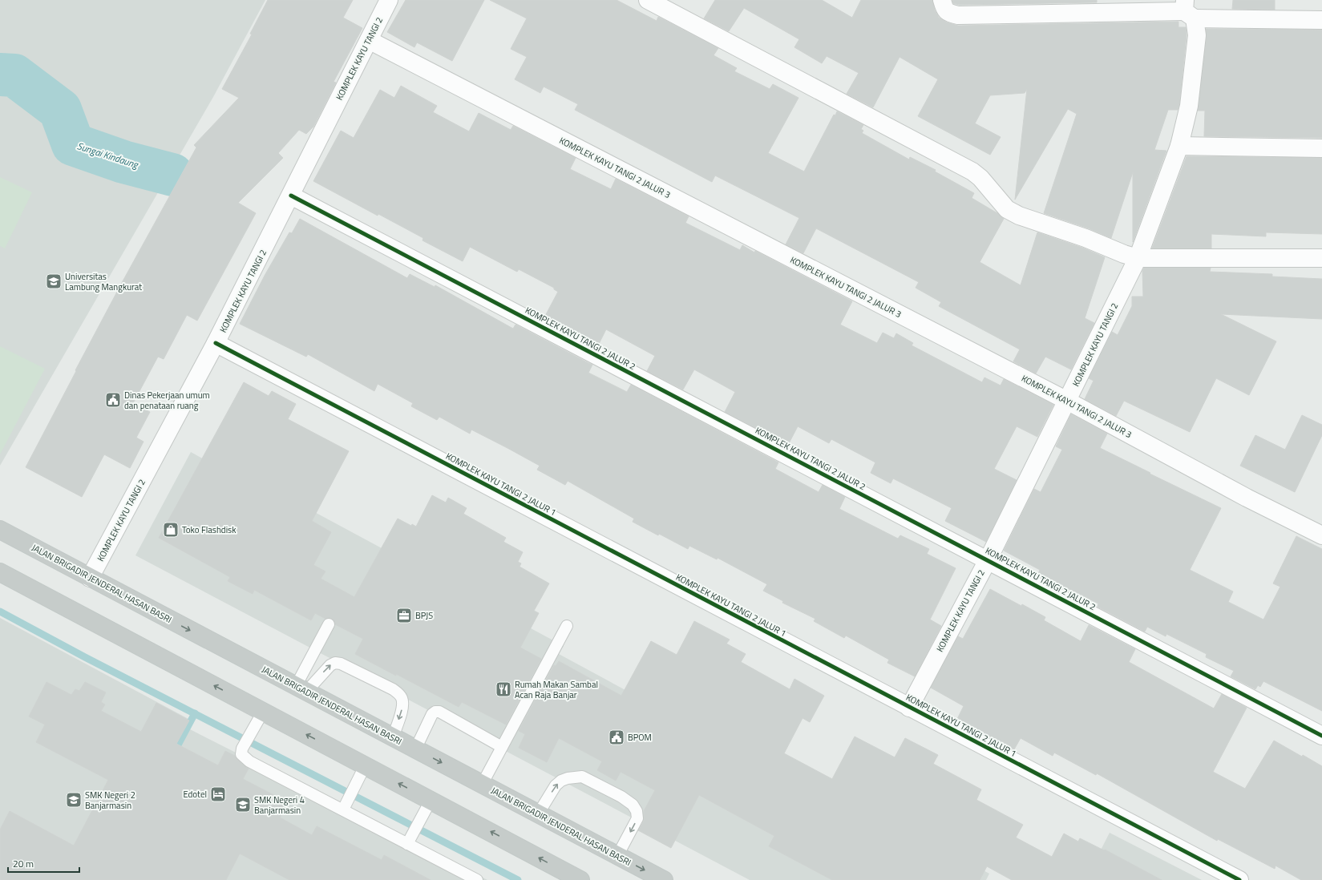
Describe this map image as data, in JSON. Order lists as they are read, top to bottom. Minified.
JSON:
{"streets":{"highway":["JALAN BRIGADIR JENDERAL HASAN BASRI"],"street":["KOMPLEK KAYU TANGI 2","KOMPLEK KAYU TANGI 2 JALUR 3","KOMPLEK KAYU TANGI 2 JALUR 2","KOMPLEK KAYU TANGI 2 JALUR 1"]},"crossings":[["KOMPLEK KAYU TANGI 2","KOMPLEK KAYU TANGI 2 JALUR 3"],["KOMPLEK KAYU TANGI 2","KOMPLEK KAYU TANGI 2 JALUR 2"],["KOMPLEK KAYU TANGI 2","KOMPLEK KAYU TANGI 2 JALUR 1"],["KOMPLEK KAYU TANGI 2","JALAN BRIGADIR JENDERAL HASAN BASRI"]],"water":["Sungai Kindaung"],"places":{"school or university":["Universitas Lambung Mangkurat","SMK Negeri 2 Banjarmasin","SMK Negeri 4 Banjarmasin"],"public building":["Dinas Pekerjaan umum dan penataan ruang","BPOM"],"shop":["Toko Flashdisk"],"office":["BPJS"],"restaurant":["Rumah Makan Sambal Acan Raja Banjar"],"hotel":["Edotel"]},"scale_bar":"20 m"}
